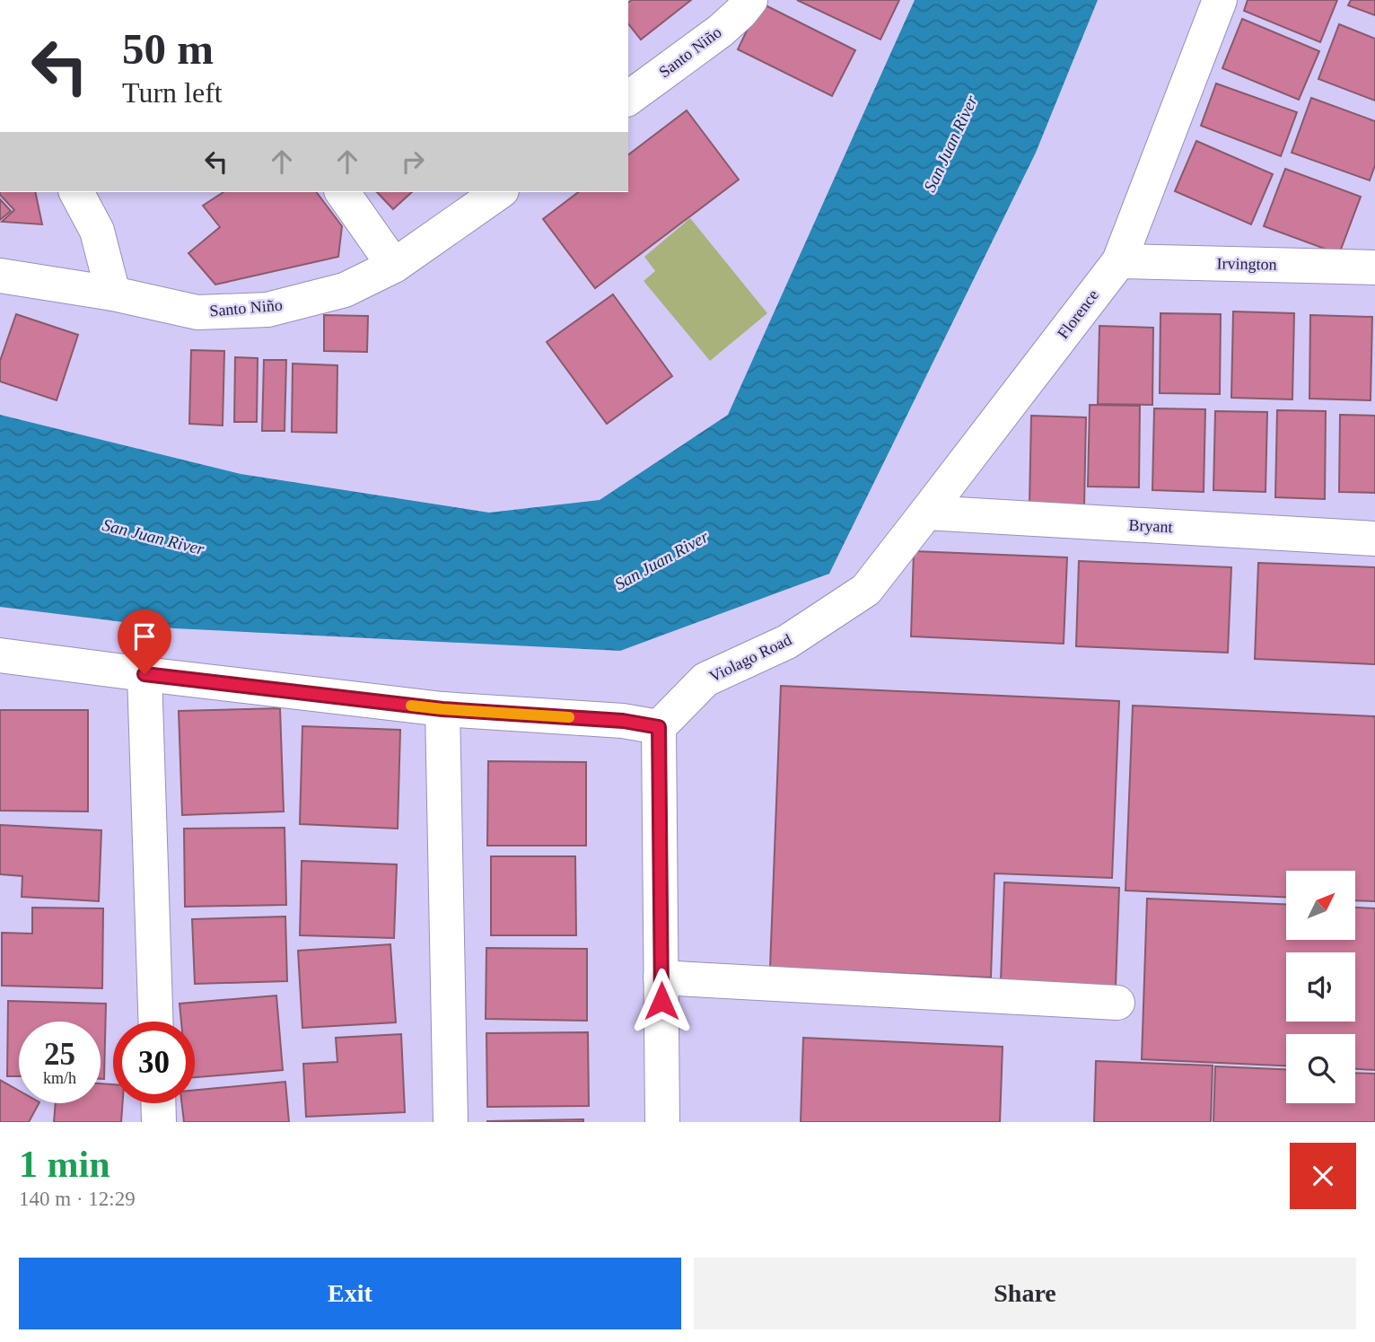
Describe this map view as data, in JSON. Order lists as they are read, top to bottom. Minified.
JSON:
{"streets":{"street":["Santo Niño","Irvington","Florence","Bryant","Violago Road"]},"crossings":[["Irvington","Florence"],["Florence","Bryant"],["Florence","Violago Road"]],"water":["San Juan River"],"north":"top right","page":{"turn":["50 m","Turn left"],"speed":"25 km/h","limit":"30","heading":["1 min","140 m · 12:29"],"buttons":["Exit","Share"]}}
